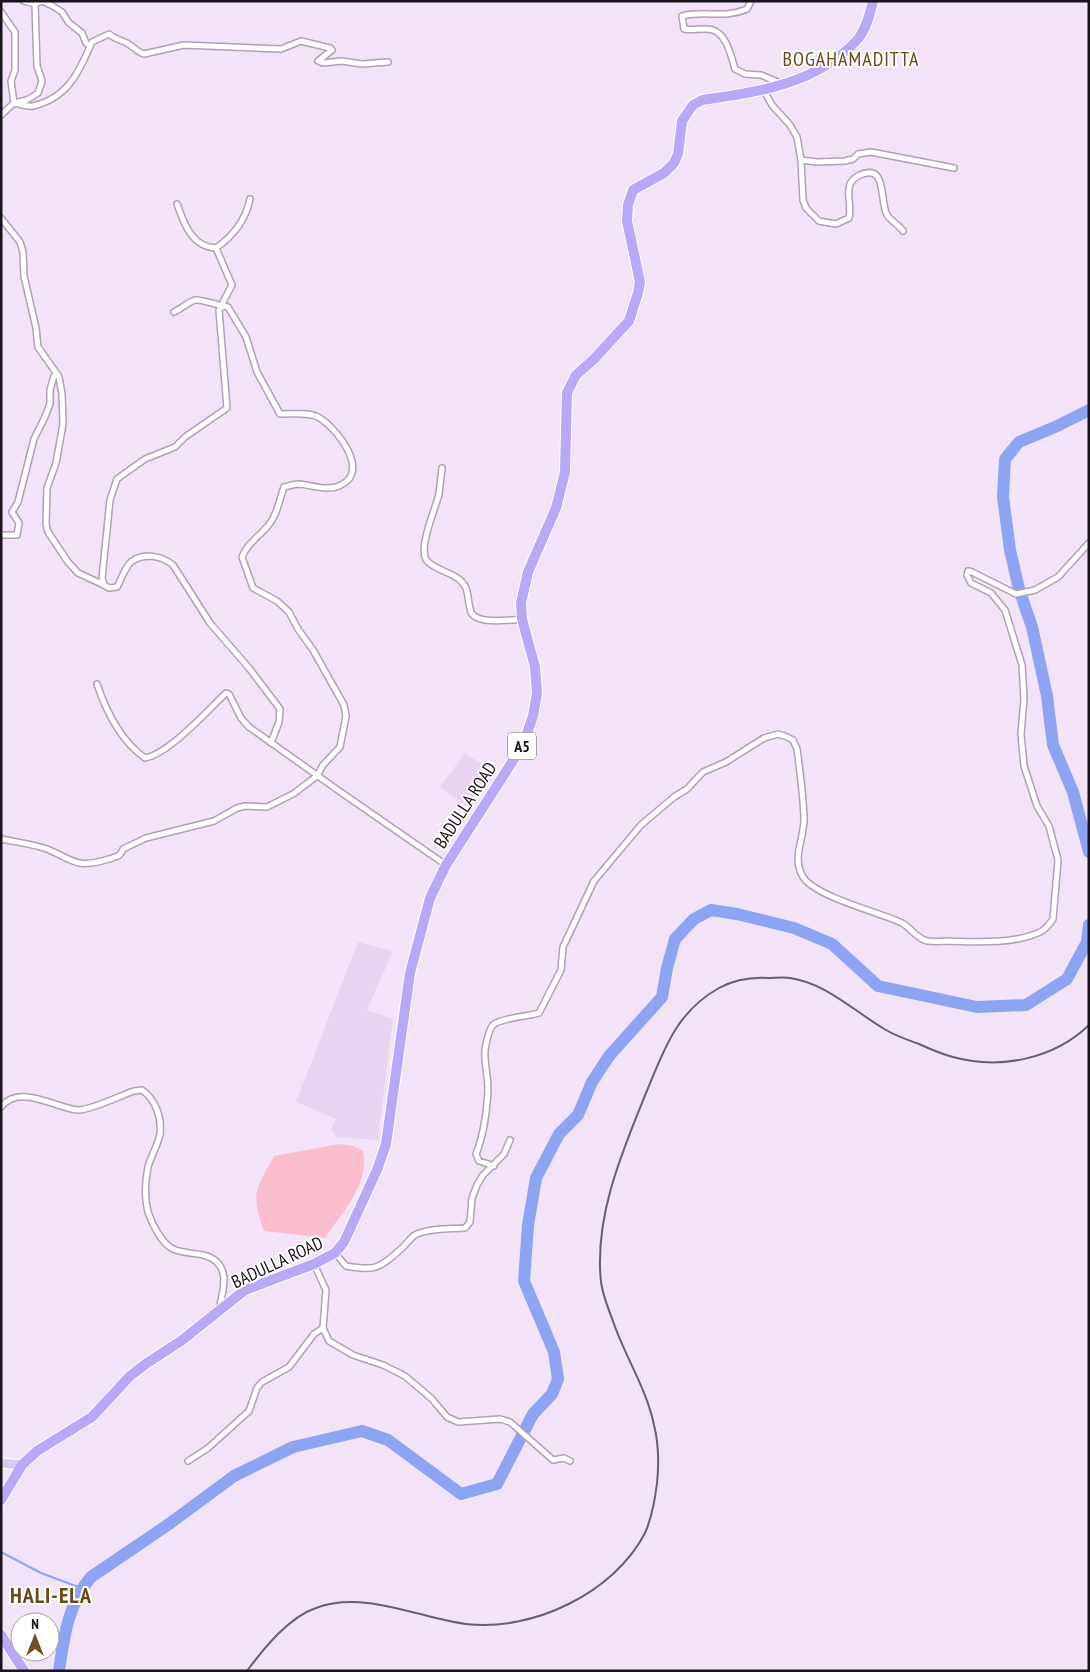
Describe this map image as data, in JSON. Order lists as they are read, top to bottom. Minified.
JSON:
{"streets":{"highway":["A5","BADULLA ROAD"]},"districts":["BOGAHAMADITTA","HALI-ELA"],"north":"top"}
